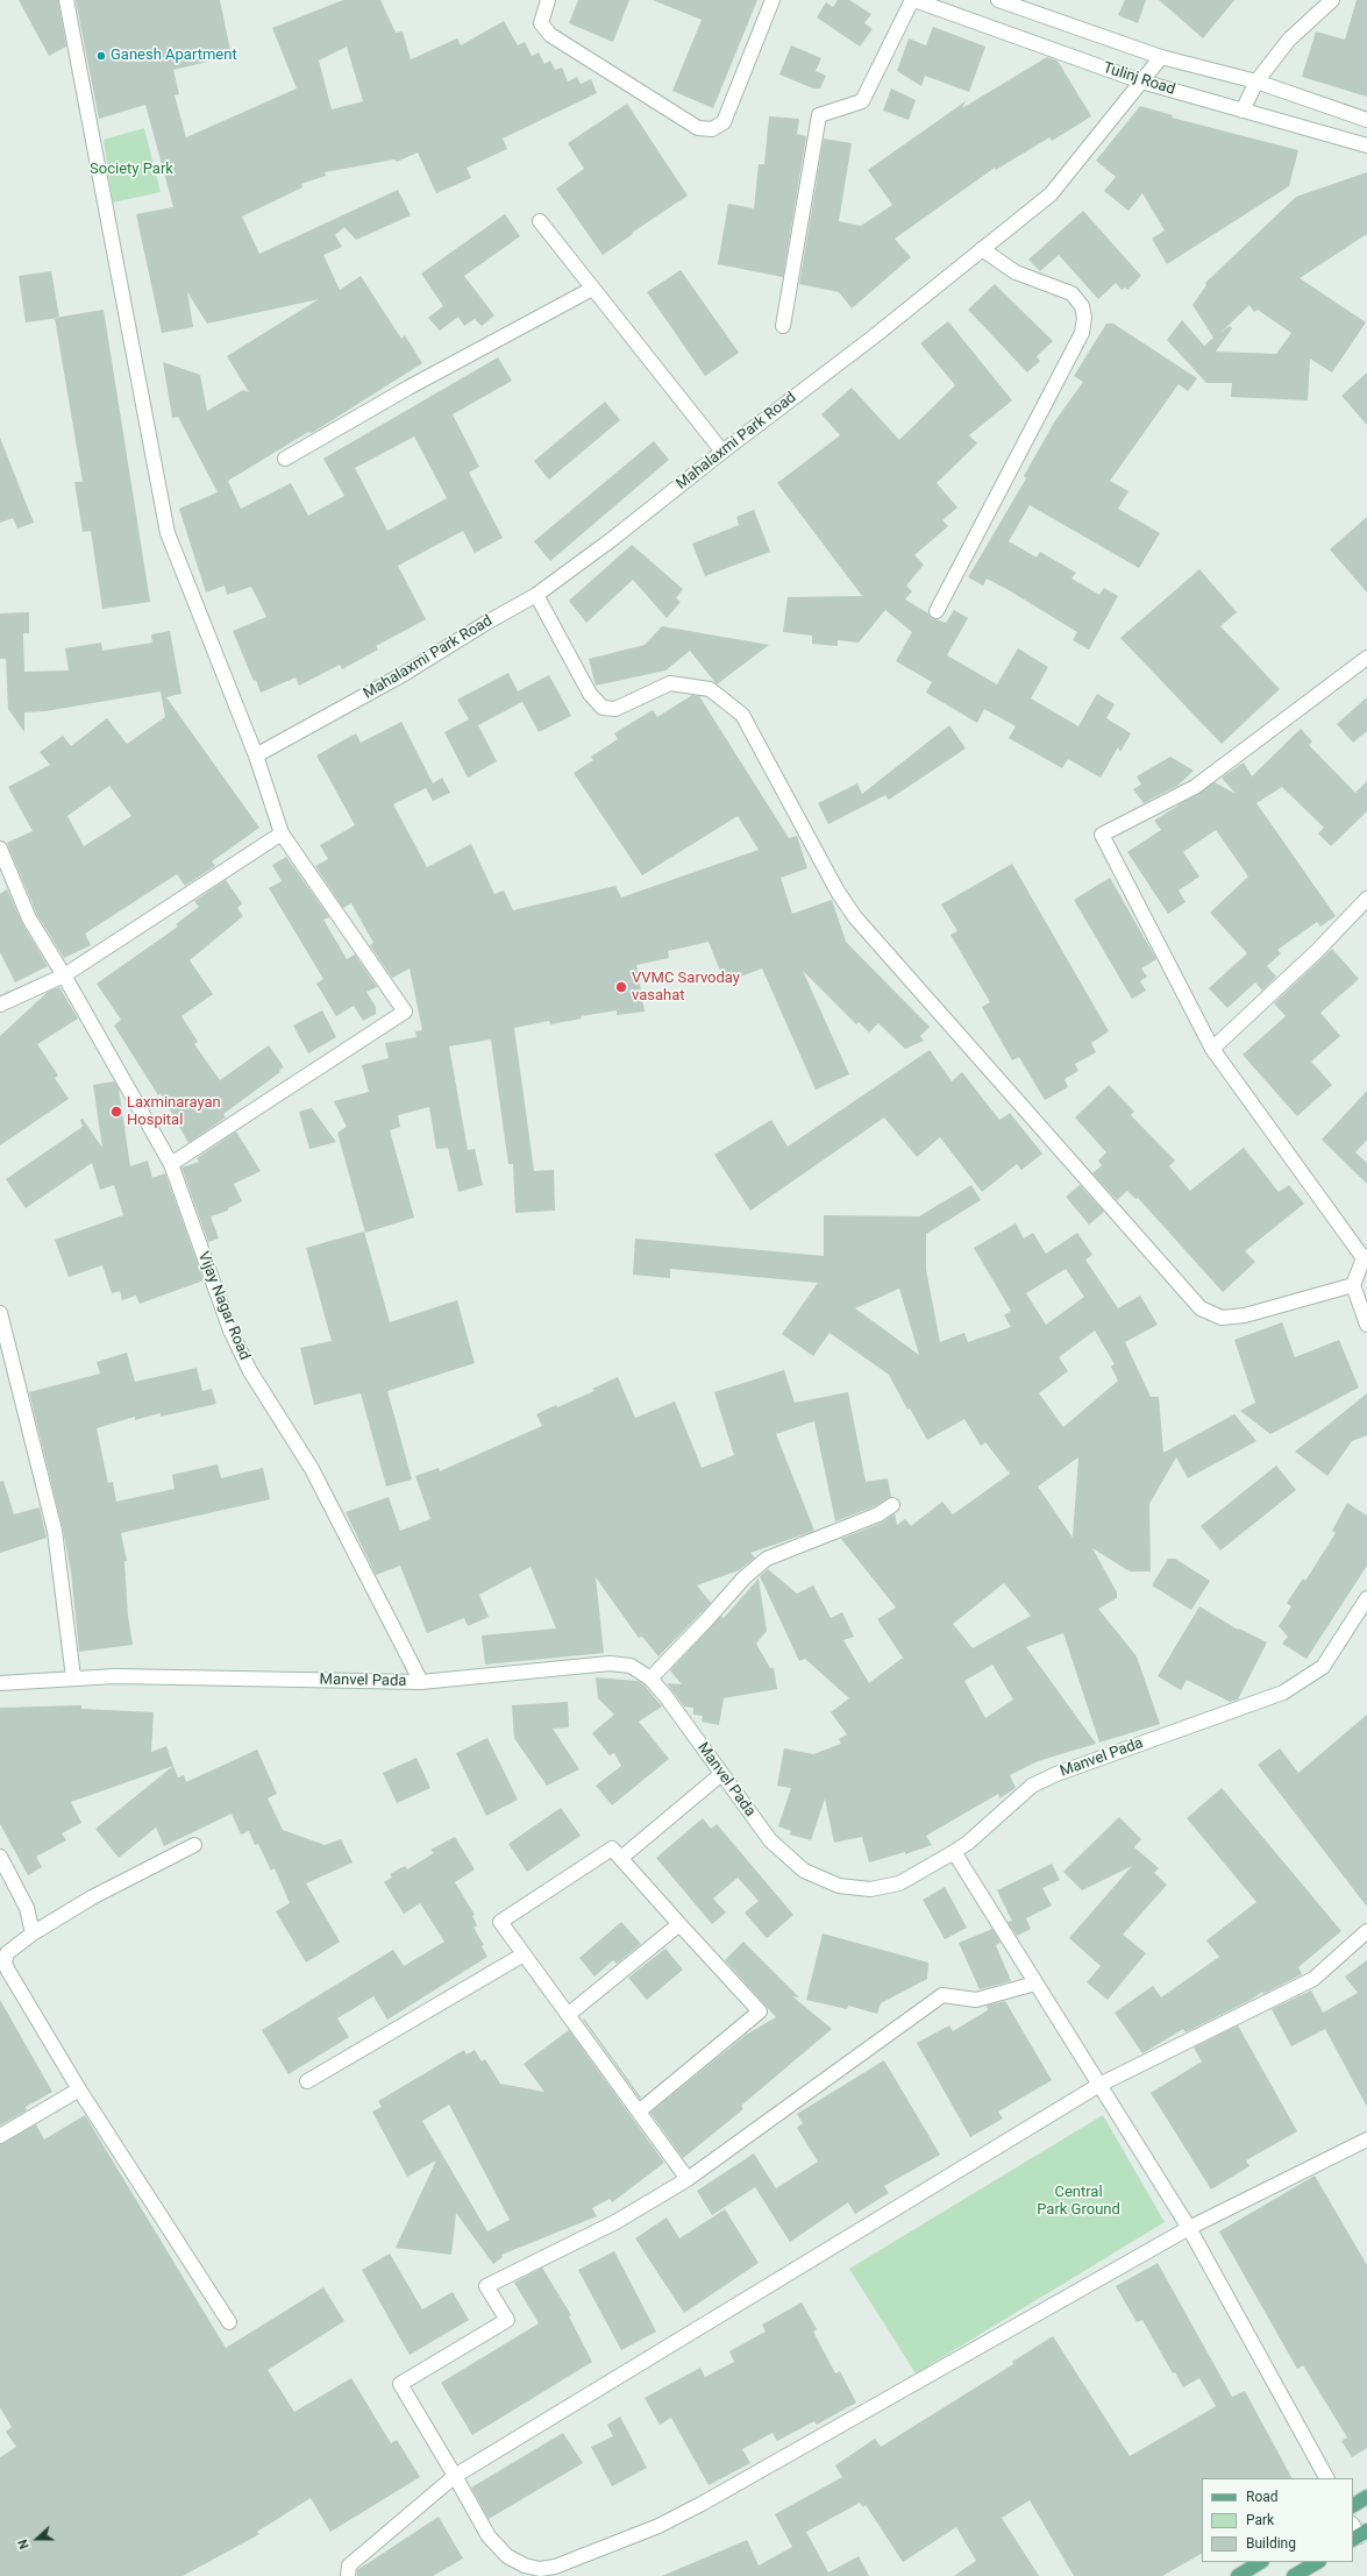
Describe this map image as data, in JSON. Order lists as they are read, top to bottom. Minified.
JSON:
{"streets":{"street":["Tulinj Road","Mahalaxmi Park Road","Vijay Nagar Road","Manvel Pada"]},"crossings":[["Tulinj Road","Mahalaxmi Park Road"],["Vijay Nagar Road","Manvel Pada"]],"parks":["Society Park","Central Park Ground"],"places":["Ganesh Apartment","VVMC Sarvoday vasahat","Laxminarayan Hospital"],"legend":["Road","Park","Building"],"north":"left"}
